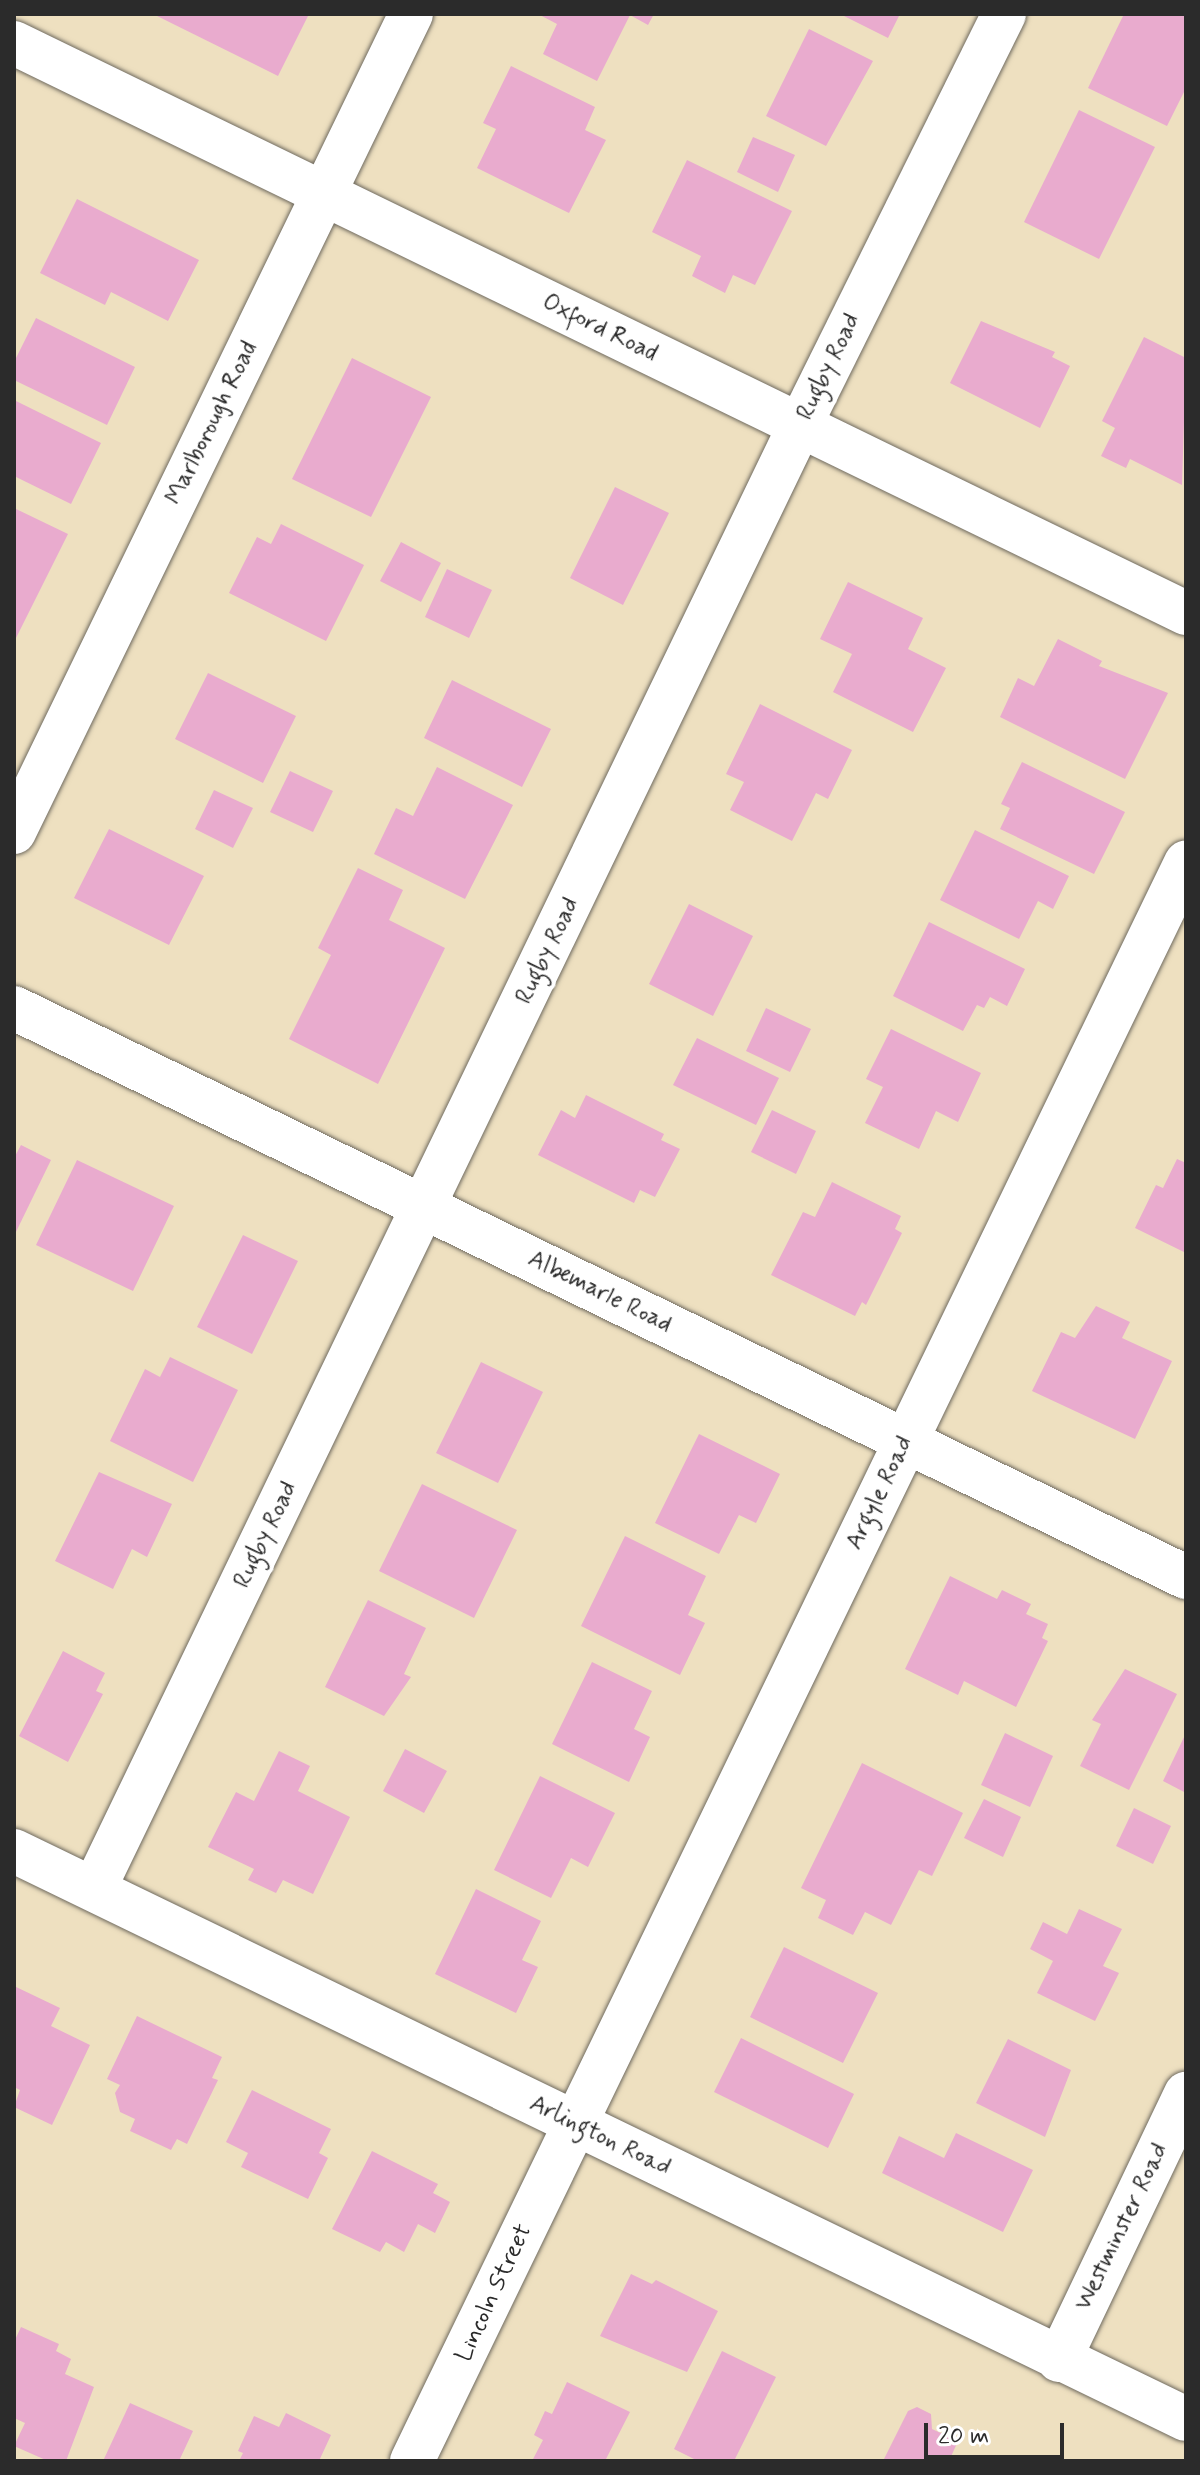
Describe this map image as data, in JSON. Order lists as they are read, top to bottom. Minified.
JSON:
{"streets":{"street":["Oxford Road","Rugby Road","Marlborough Road","Albemarle Road","Argyle Road","Arlington Road","Westminster Road","Lincoln Street"]},"crossings":[["Oxford Road","Rugby Road"],["Oxford Road","Marlborough Road"],["Rugby Road","Albemarle Road"],["Rugby Road","Arlington Road"],["Albemarle Road","Argyle Road"],["Argyle Road","Arlington Road"],["Argyle Road","Lincoln Street"],["Arlington Road","Westminster Road"],["Arlington Road","Lincoln Street"]],"scale_bar":"20 m"}
